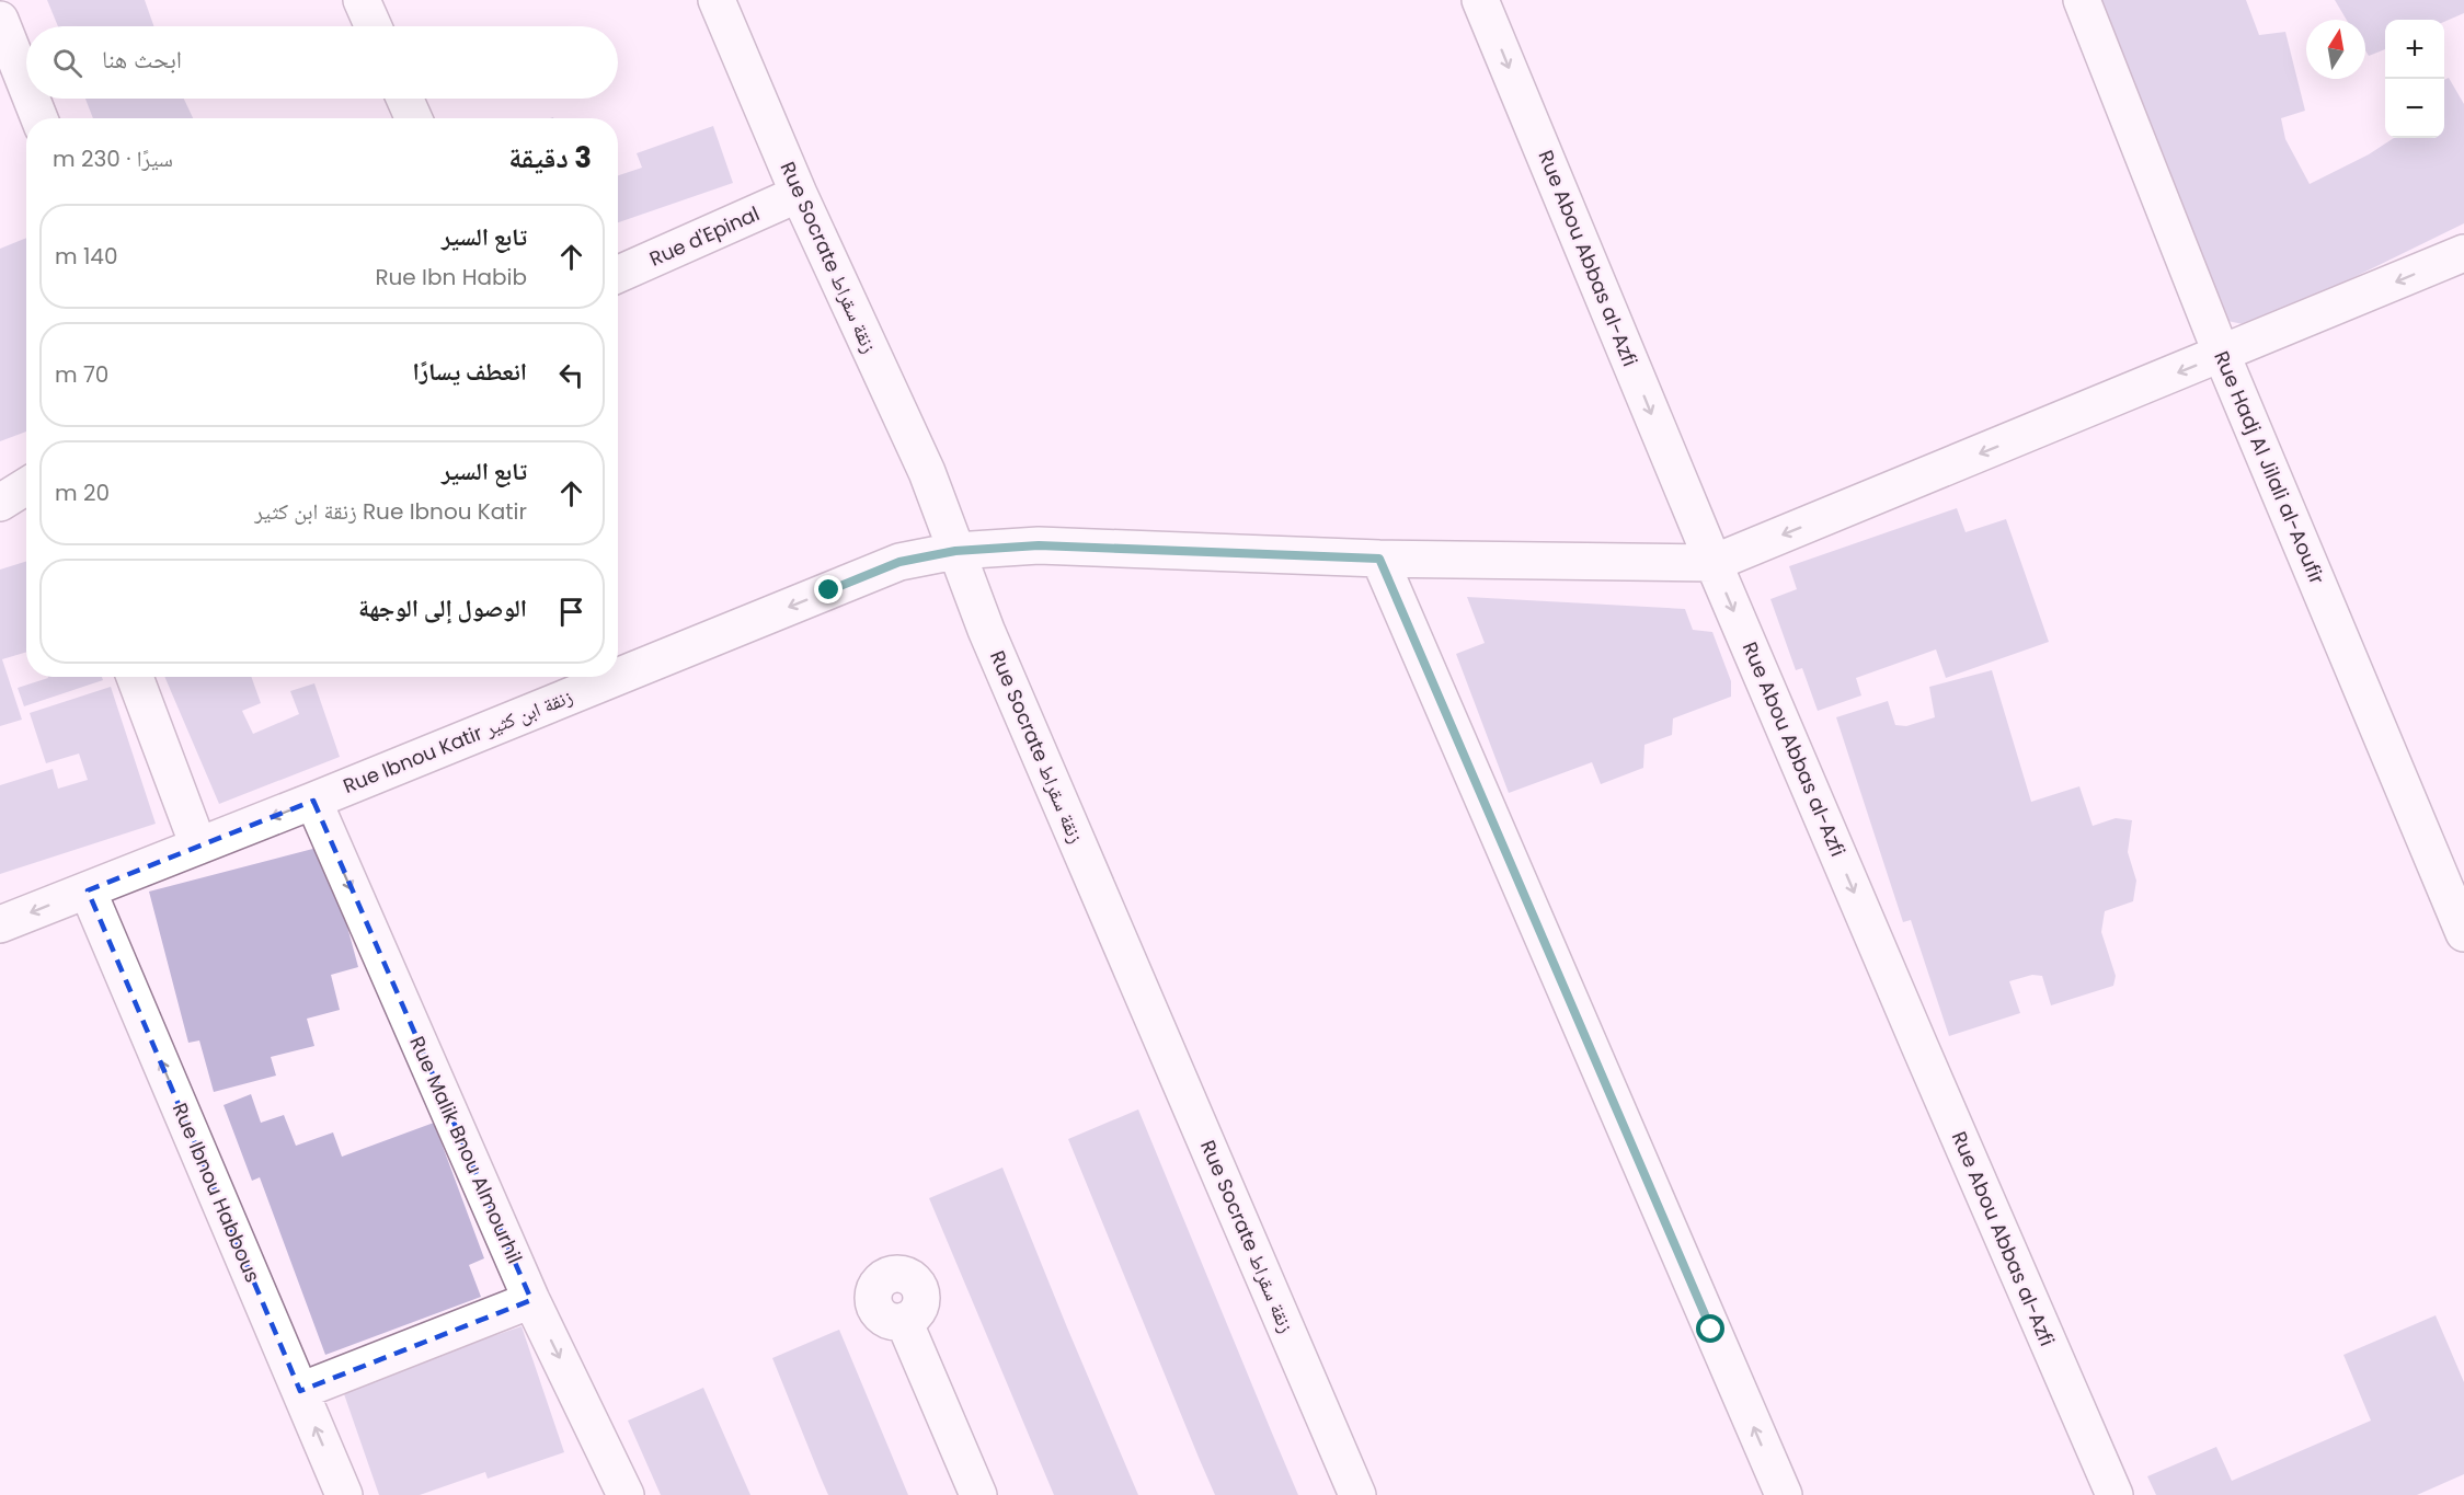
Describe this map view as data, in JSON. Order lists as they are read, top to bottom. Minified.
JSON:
{"streets":{"street":["Rue d'Epinal","Rue Socrate زنقة سقراط","Rue Abou Abbas al-Azfi","Rue Hadj Al Jilali al-Aoufir","Rue Ibnou Katir زنقة ابن كثير","Rue Malik Bnou Almourhil","Rue Ibnou Habbous"]},"crossings":[["Rue d'Epinal","Rue Socrate زنقة سقراط"],["Rue Socrate زنقة سقراط","Rue Ibnou Katir زنقة ابن كثير"],["Rue Abou Abbas al-Azfi","Rue Ibnou Katir زنقة ابن كثير"],["Rue Ibnou Katir زنقة ابن كثير","Rue Malik Bnou Almourhil"],["Rue Ibnou Katir زنقة ابن كثير","Rue Ibnou Habbous"]],"one_way":["Rue Ibnou Katir زنقة ابن كثير","Rue Malik Bnou Almourhil","Rue Ibnou Habbous"],"north":"top","page":{"map_buttons":["+","−"],"search":"ابحث هنا","heading":["3 دقيقة","سيرًا · 230 m"],"list":[["تابع السير","Rue Ibn Habib","140 m"],["انعطف يسارًا","70 m"],["تابع السير","Rue Ibnou Katir زنقة ابن كثير","20 m"],"الوصول إلى الوجهة"]}}
